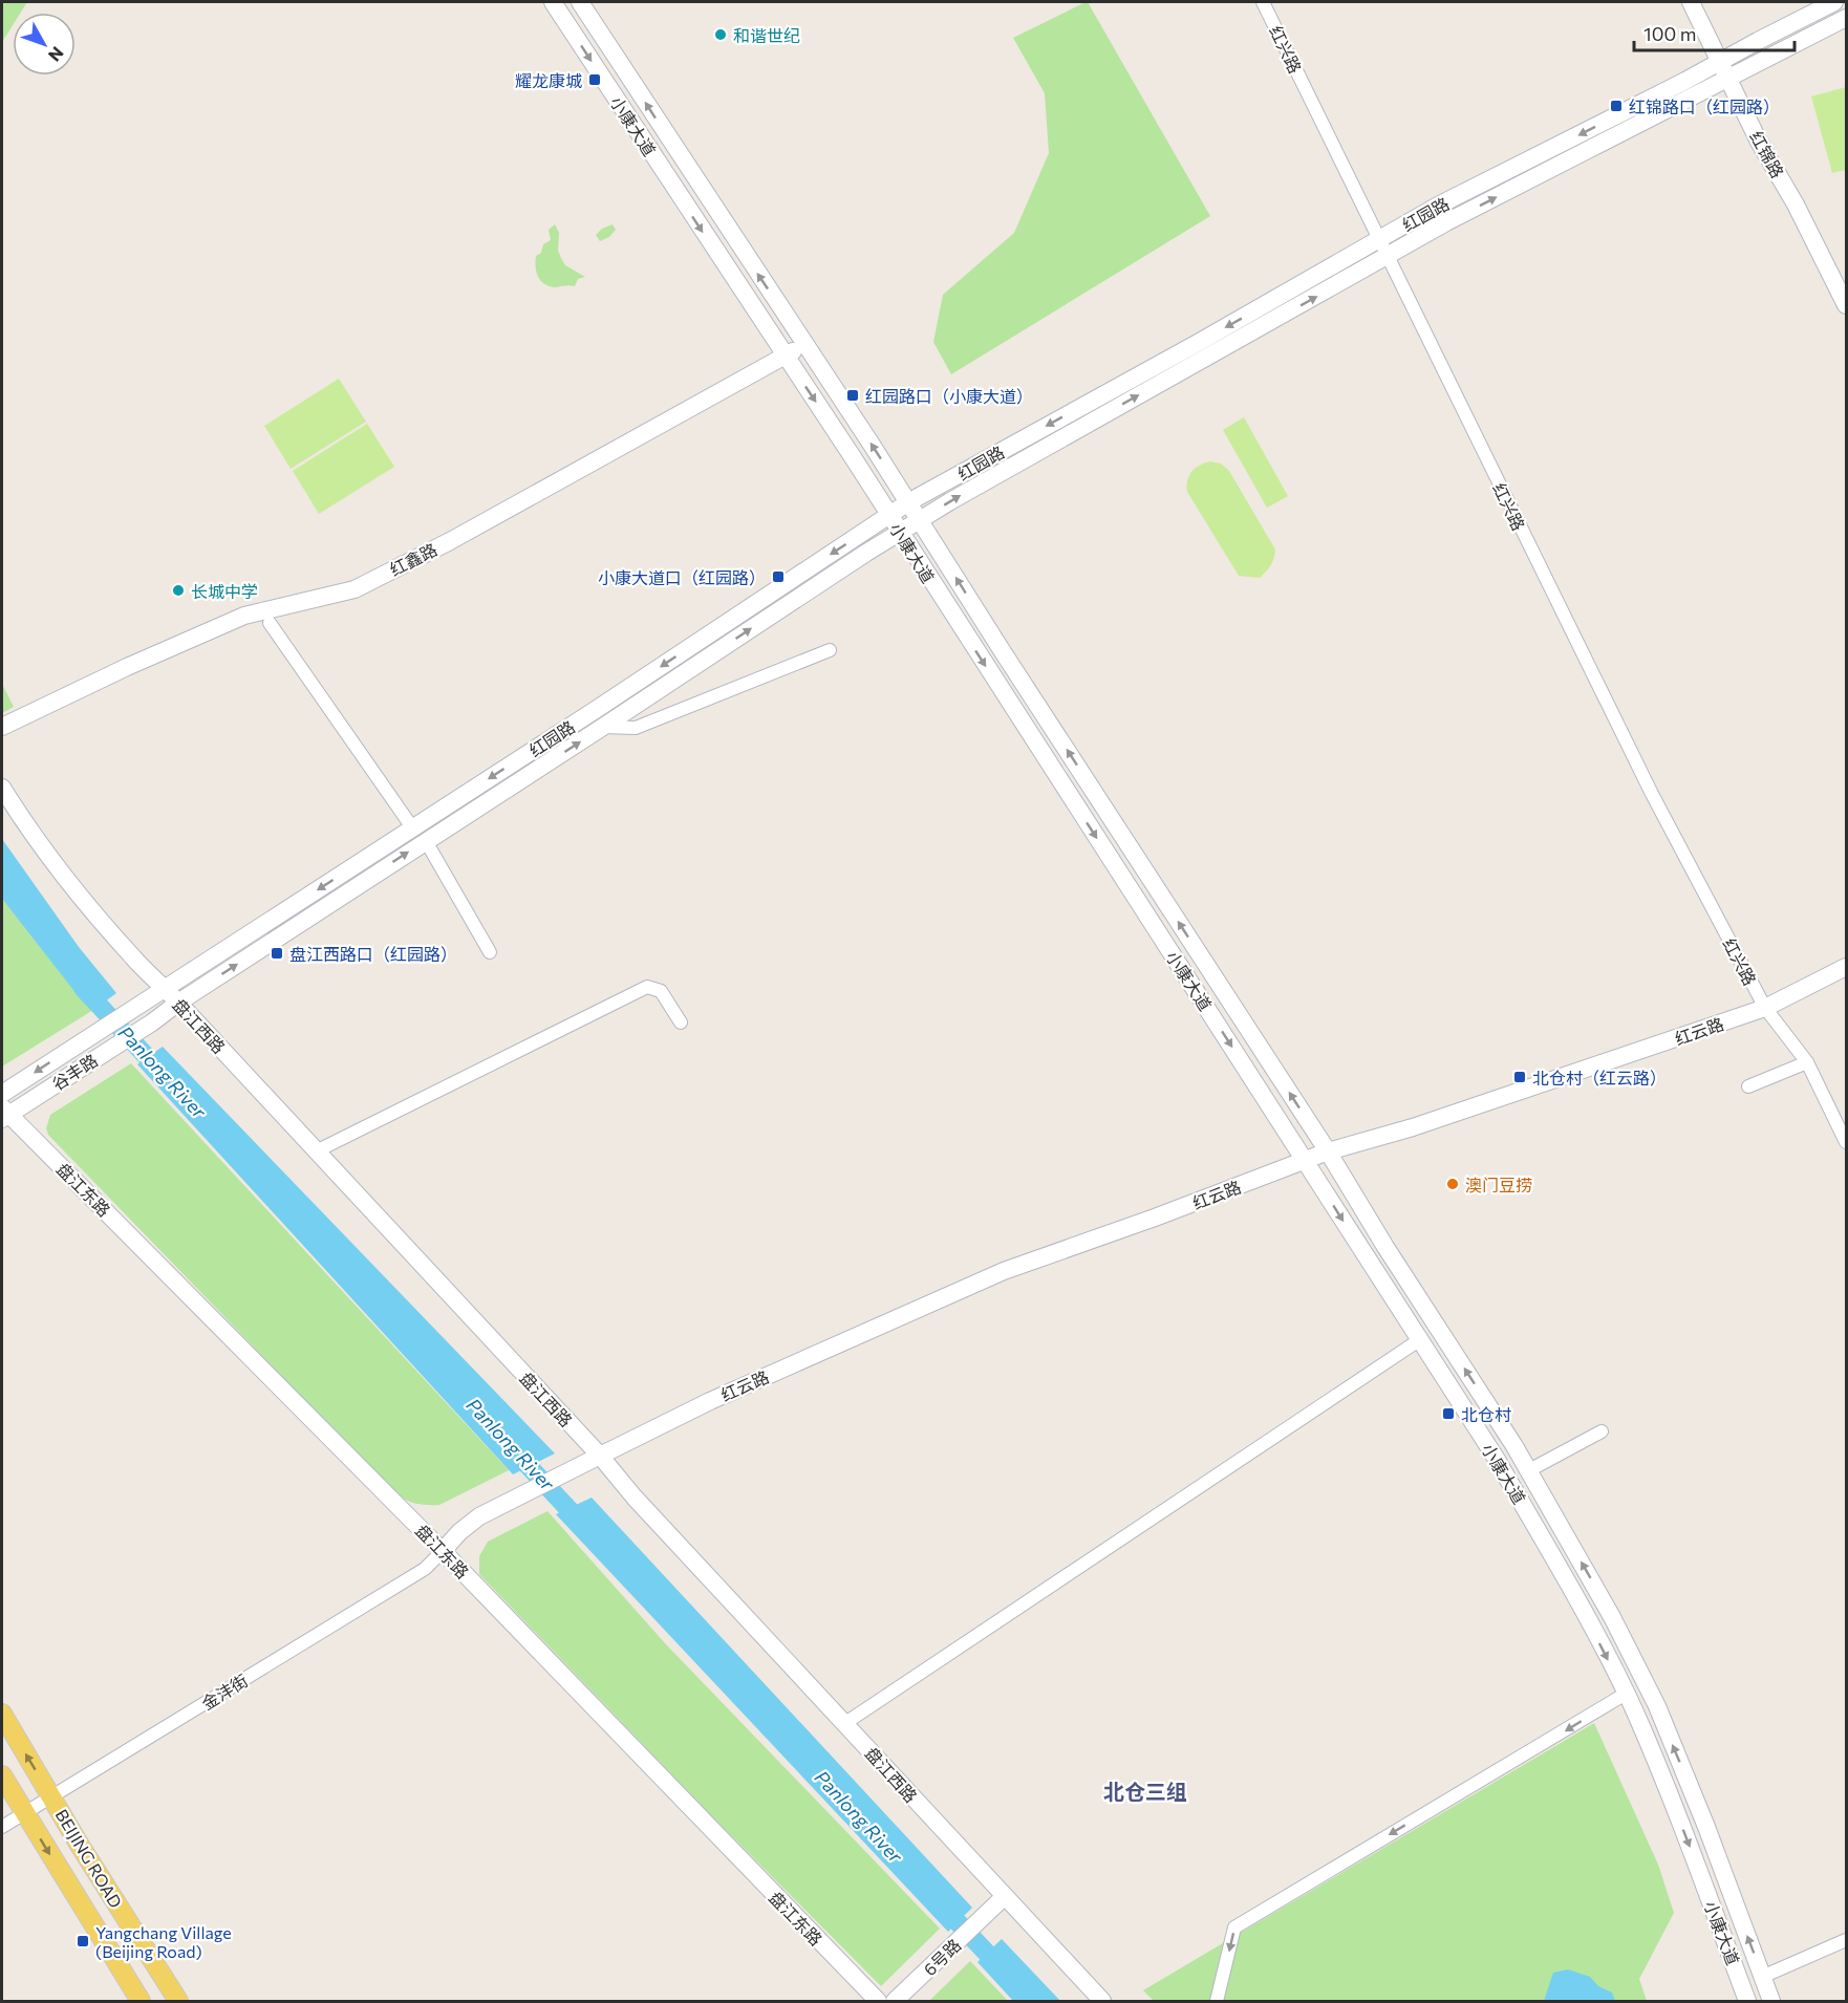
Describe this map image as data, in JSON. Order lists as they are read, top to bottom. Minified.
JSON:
{"streets":{"main road":["小康大道","红锦路","红园路","红鑫路","盘江西路","红云路","谷丰路","盘江东路","BEIJING ROAD","6号路"],"street":["红兴路","金沣街"]},"crossings":[["红兴路","红园路"],["红兴路","红云路"],["小康大道","红园路"],["小康大道","红鑫路"],["小康大道","红云路"],["红锦路","红园路"],["红园路","盘江西路"],["红园路","谷丰路"],["盘江西路","红云路"],["盘江西路","谷丰路"],["盘江西路","6号路"],["红云路","盘江东路"],["红云路","金沣街"],["谷丰路","盘江东路"],["盘江东路","金沣街"],["金沣街","BEIJING ROAD"]],"districts":["北仓三组"],"water":["Panlong River"],"places":{"other":["和谐世纪","长城中学","澳门豆捞"],"transit":["耀龙康城","红锦路口（红园路）","红园路口（小康大道）","小康大道口（红园路）","盘江西路口（红园路）","北仓村（红云路）","北仓村","Yangchang Village (Beijing Road)"]},"scale_bar":"100 m","north":"bottom right"}
